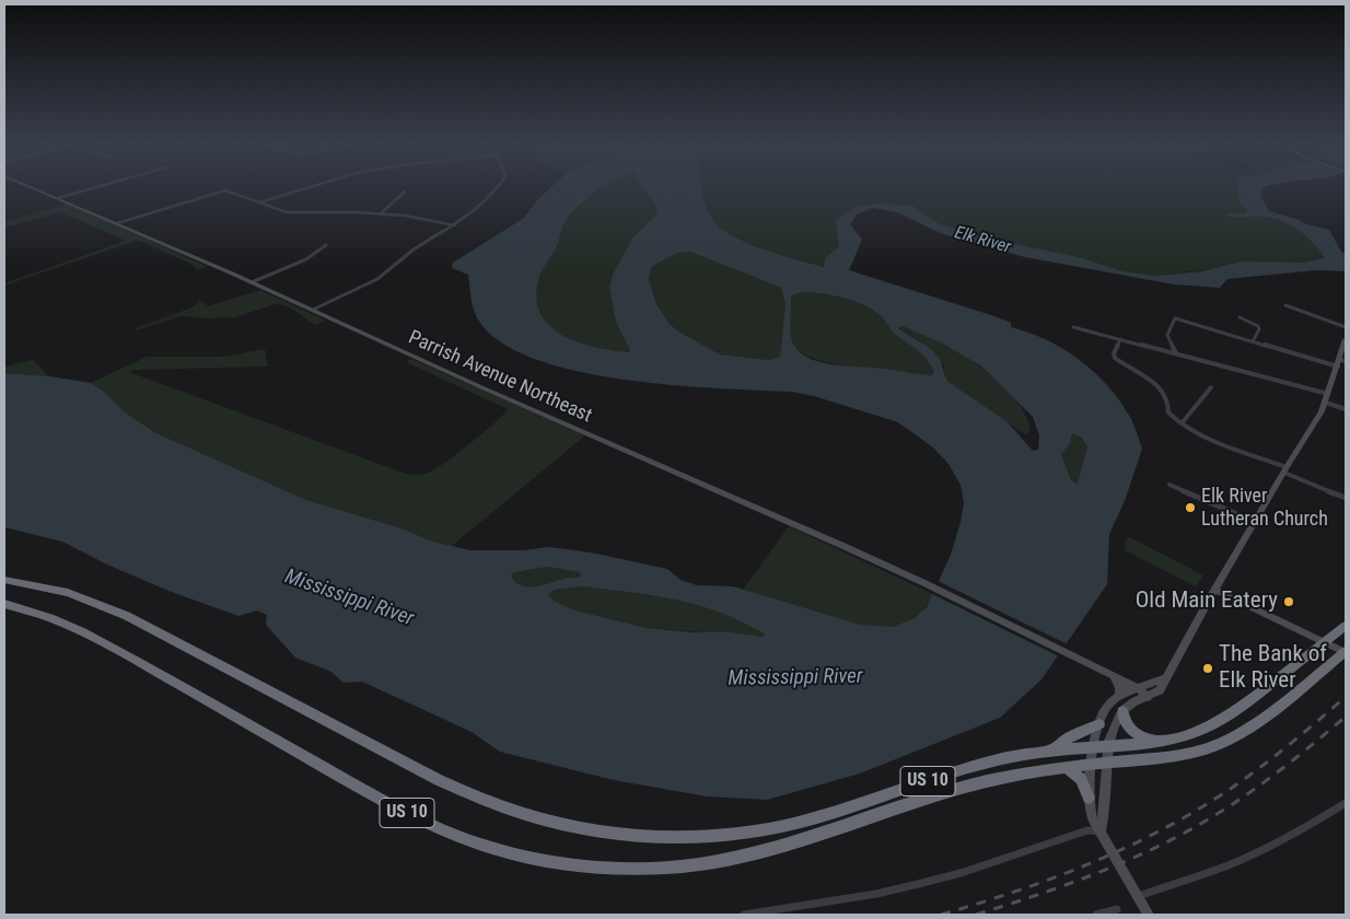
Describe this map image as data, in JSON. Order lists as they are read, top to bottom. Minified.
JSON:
{"streets":{"highway":["US 10"],"main road":["Parrish Avenue Northeast"]},"water":["Elk River","Mississippi River"],"places":["Elk River Lutheran Church","Old Main Eatery","The Bank of Elk River"]}
